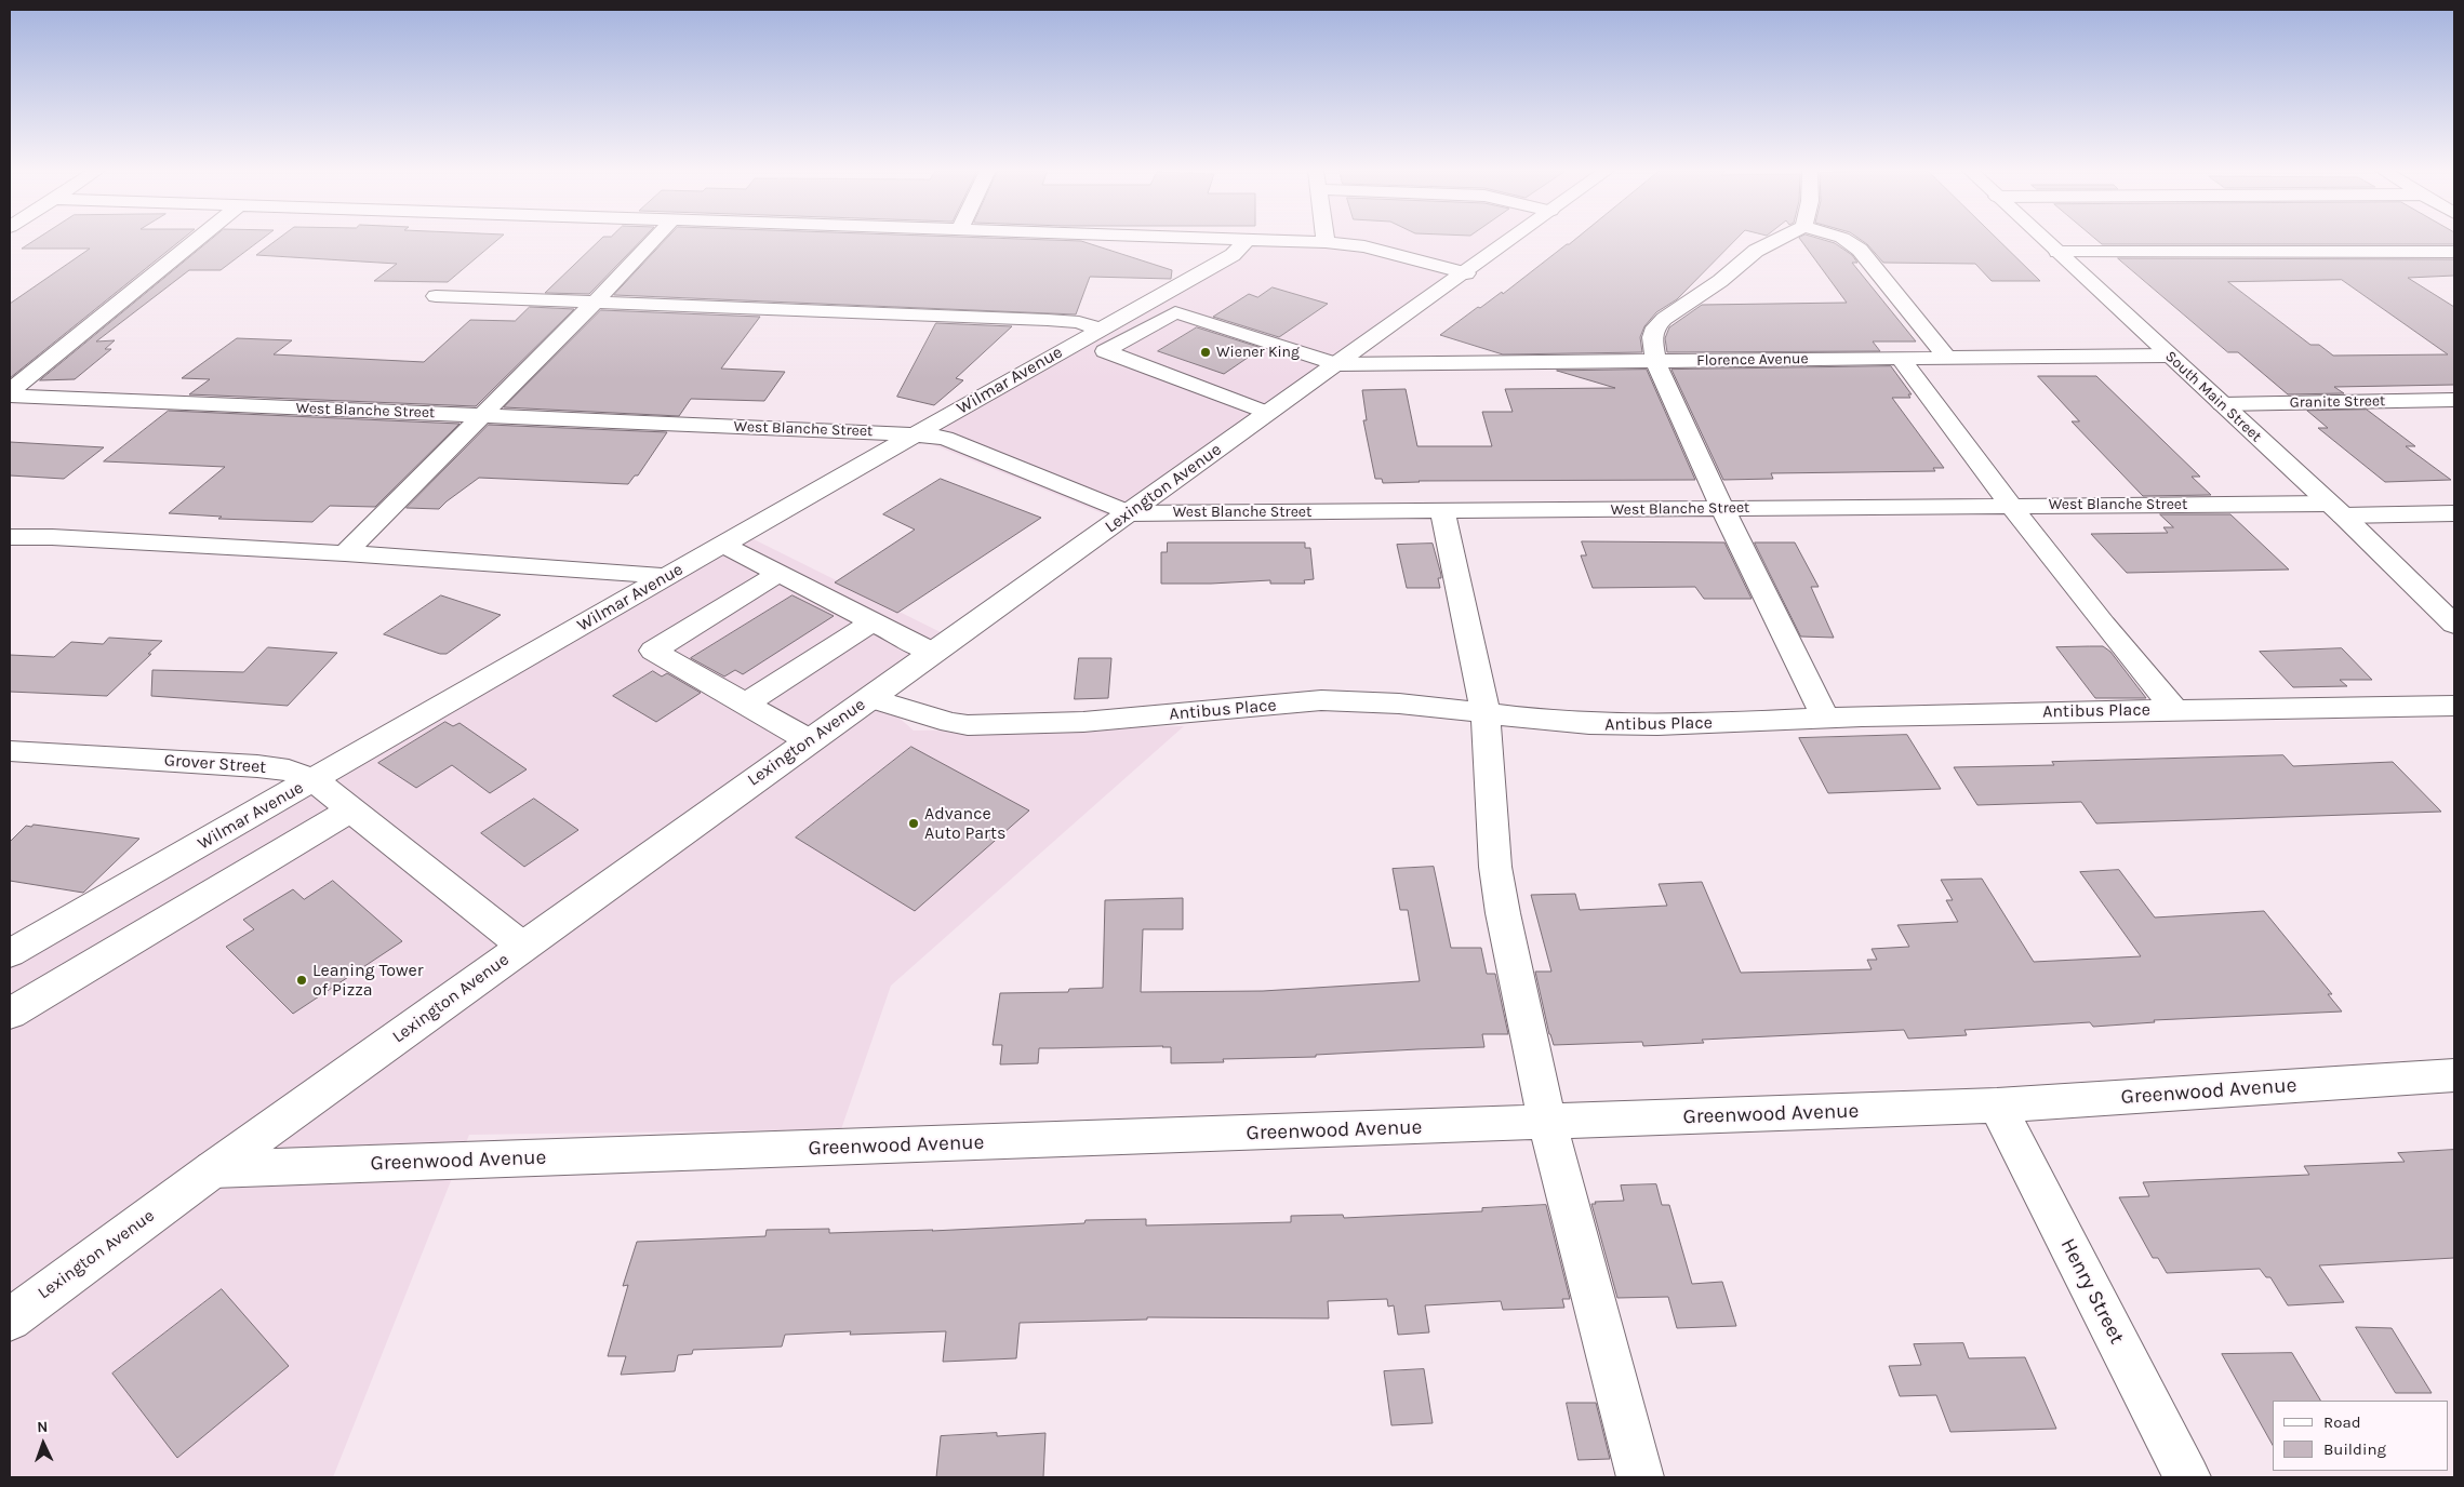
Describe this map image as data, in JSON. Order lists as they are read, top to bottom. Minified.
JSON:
{"streets":{"main road":["Florence Avenue","Wilmar Avenue","South Main Street","Granite Street","West Blanche Street","Lexington Avenue","Antibus Place","Grover Street","Greenwood Avenue","Henry Street"]},"crossings":[["Florence Avenue","South Main Street"],["Florence Avenue","Lexington Avenue"],["Wilmar Avenue","West Blanche Street"],["Wilmar Avenue","Grover Street"],["South Main Street","Granite Street"],["South Main Street","West Blanche Street"],["West Blanche Street","Lexington Avenue"],["Lexington Avenue","Antibus Place"],["Lexington Avenue","Grover Street"],["Lexington Avenue","Greenwood Avenue"],["Greenwood Avenue","Henry Street"]],"places":["Wiener King","Advance Auto Parts","Leaning Tower of Pizza"],"legend":["Road","Building"],"north":"top"}
